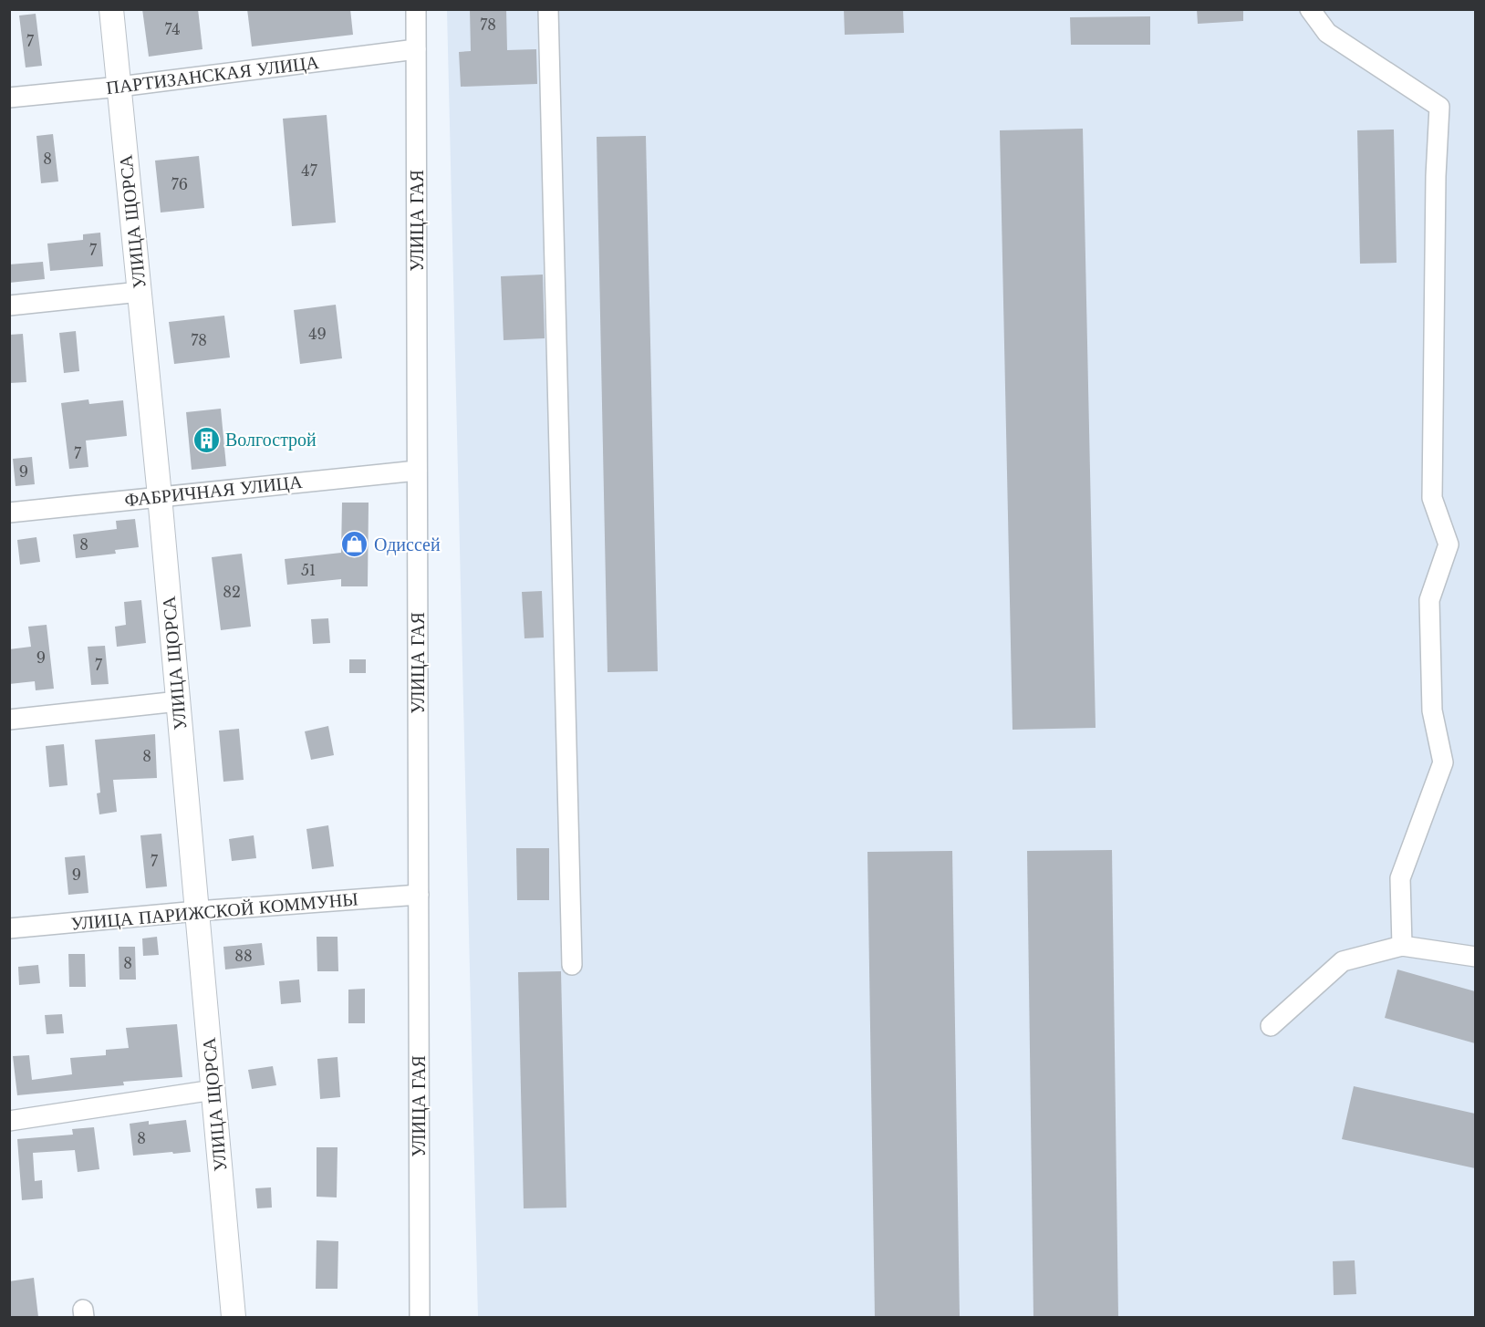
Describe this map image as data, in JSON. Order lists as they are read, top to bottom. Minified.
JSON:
{"streets":{"main road":["УЛИЦА ЩОРСА"],"street":["ПАРТИЗАНСКАЯ УЛИЦА","УЛИЦА ГАЯ","ФАБРИЧНАЯ УЛИЦА","УЛИЦА ПАРИЖСКОЙ КОММУНЫ"]},"crossings":[["ПАРТИЗАНСКАЯ УЛИЦА","УЛИЦА ГАЯ"],["ПАРТИЗАНСКАЯ УЛИЦА","УЛИЦА ЩОРСА"],["УЛИЦА ГАЯ","ФАБРИЧНАЯ УЛИЦА"],["УЛИЦА ГАЯ","УЛИЦА ПАРИЖСКОЙ КОММУНЫ"],["УЛИЦА ЩОРСА","ФАБРИЧНАЯ УЛИЦА"],["УЛИЦА ЩОРСА","УЛИЦА ПАРИЖСКОЙ КОММУНЫ"]],"places":{"building":["Волгострой"],"shop":["Одиссей"]},"house_numbers":["78","74","7","8","47","76","7","49","78","7","9","8","51","82","9","7","8","7","9","88","8","8"]}
